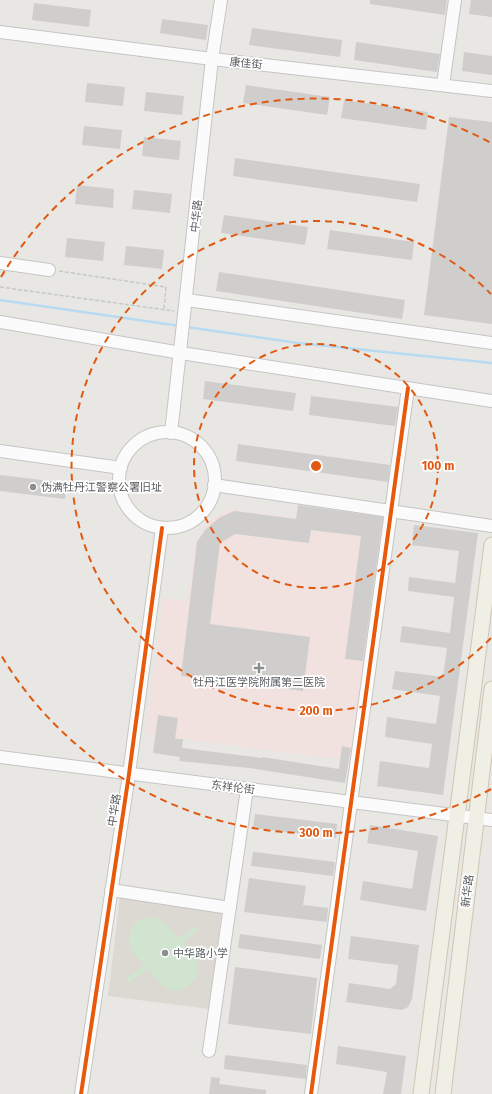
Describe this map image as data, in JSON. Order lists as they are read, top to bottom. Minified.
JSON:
{"streets":{"main road":["新华路"],"street":["康佳街","中华路","东祥伦街"]},"crossings":[["康佳街","中华路"],["中华路","东祥伦街"],["东祥伦街","新华路"]],"places":{"other":["伪满牡丹江警察公署旧址","中华路小学"],"health":["牡丹江医学院附属第二医院"]},"rings":["100 m","200 m","300 m"]}
